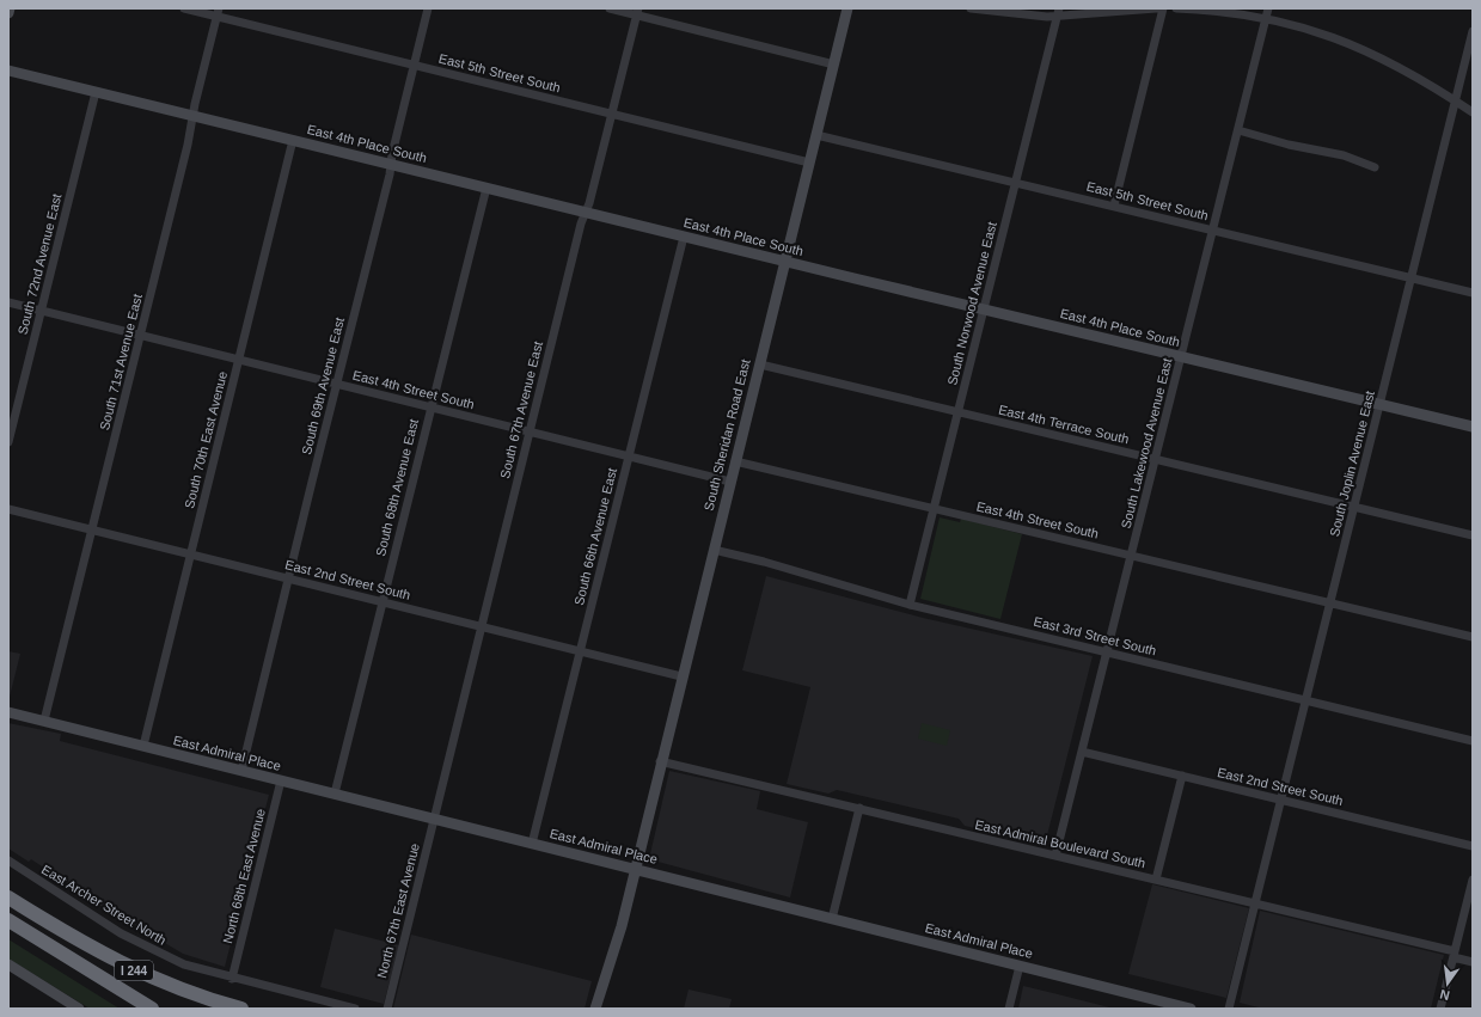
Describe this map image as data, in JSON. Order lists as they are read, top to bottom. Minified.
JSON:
{"streets":{"highway":["I 244"],"main road":["East 4th Place South","South Sheridan Road East","East Admiral Place"],"street":["East 5th Street South","South 72nd Avenue East","South Norwood Avenue East","South 71st Avenue East","South 69th Avenue East","East 4th Street South","South 67th Avenue East","East 4th Terrace South","South 70th East Avenue","South Lakewood Avenue East","South Joplin Avenue East","South 68th Avenue East","South 66th Avenue East","East 2nd Street South","East 3rd Street South","East Admiral Boulevard South","North 68th East Avenue","East Archer Street North","North 67th East Avenue"]},"crossings":[["East 5th Street South","South Norwood Avenue East"],["East 5th Street South","South 71st Avenue East"],["East 5th Street South","South 69th Avenue East"],["East 5th Street South","South 67th Avenue East"],["East 5th Street South","South Sheridan Road East"],["East 5th Street South","South Lakewood Avenue East"],["East 5th Street South","South Joplin Avenue East"],["East 4th Place South","South 72nd Avenue East"],["East 4th Place South","South Norwood Avenue East"],["East 4th Place South","South 71st Avenue East"],["East 4th Place South","South 69th Avenue East"],["East 4th Place South","South 67th Avenue East"],["East 4th Place South","South Sheridan Road East"],["East 4th Place South","South 70th East Avenue"],["East 4th Place South","South Lakewood Avenue East"],["East 4th Place South","South Joplin Avenue East"],["East 4th Place South","South 68th Avenue East"],["East 4th Place South","South 66th Avenue East"],["South 72nd Avenue East","East 4th Street South"],["South Norwood Avenue East","East 4th Street South"],["South Norwood Avenue East","East 4th Terrace South"],["South Norwood Avenue East","East 3rd Street South"],["South 71st Avenue East","East 4th Street South"],["South 71st Avenue East","East 2nd Street South"],["South 71st Avenue East","East Admiral Place"],["South 69th Avenue East","East 4th Street South"],["South 69th Avenue East","East 2nd Street South"],["South 69th Avenue East","East Admiral Place"],["East 4th Street South","South 67th Avenue East"],["East 4th Street South","South Sheridan Road East"],["East 4th Street South","South 70th East Avenue"],["East 4th Street South","South Lakewood Avenue East"],["East 4th Street South","South Joplin Avenue East"],["East 4th Street South","South 68th Avenue East"],["East 4th Street South","South 66th Avenue East"],["South 67th Avenue East","East 2nd Street South"],["South 67th Avenue East","East Admiral Place"],["South 67th Avenue East","North 67th East Avenue"],["East 4th Terrace South","South Sheridan Road East"],["East 4th Terrace South","South Lakewood Avenue East"],["East 4th Terrace South","South Joplin Avenue East"],["South Sheridan Road East","East 2nd Street South"],["South Sheridan Road East","East 3rd Street South"],["South Sheridan Road East","East Admiral Place"],["South Sheridan Road East","East Admiral Boulevard South"],["South 70th East Avenue","East 2nd Street South"],["South 70th East Avenue","East Admiral Place"],["South Lakewood Avenue East","East 2nd Street South"],["South Lakewood Avenue East","East 3rd Street South"],["South Lakewood Avenue East","East Admiral Boulevard South"],["South Joplin Avenue East","East 2nd Street South"],["South Joplin Avenue East","East 3rd Street South"],["South Joplin Avenue East","East Admiral Boulevard South"],["South 68th Avenue East","East 2nd Street South"],["South 68th Avenue East","East Admiral Place"],["South 66th Avenue East","East 2nd Street South"],["South 66th Avenue East","East Admiral Place"],["East Admiral Place","North 68th East Avenue"],["East Admiral Place","North 67th East Avenue"],["North 68th East Avenue","East Archer Street North"]],"north":"bottom"}
